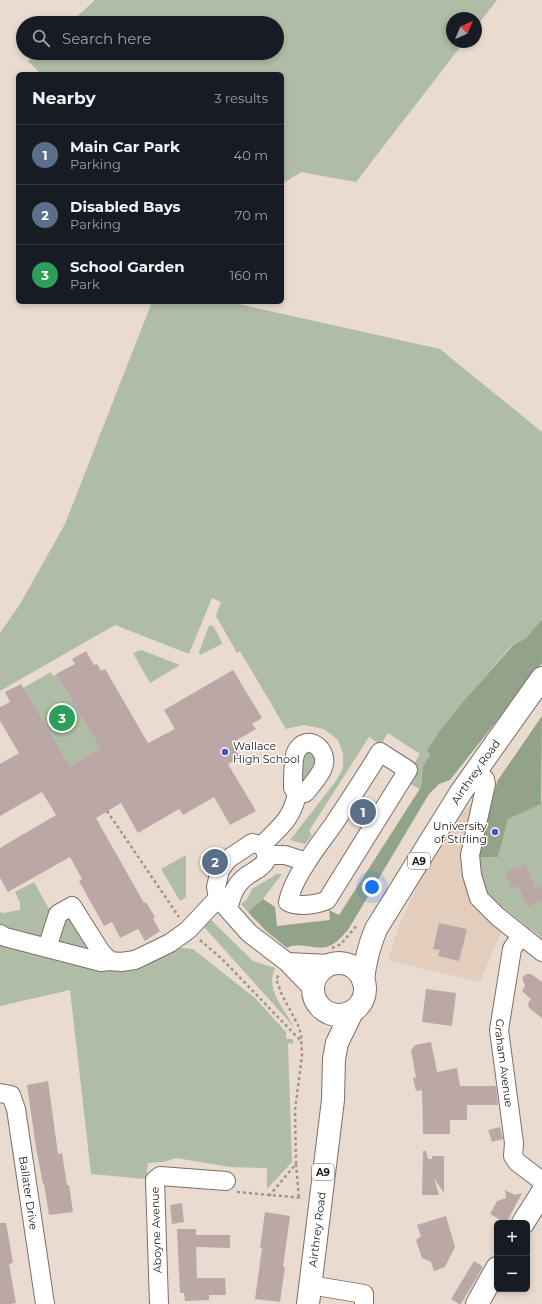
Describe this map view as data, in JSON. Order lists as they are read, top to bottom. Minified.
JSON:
{"streets":{"main road":["Airthrey Road","A9"],"street":["Graham Avenue","Ballater Drive","Aboyne Avenue"]},"crossings":[["Airthrey Road","A9"]],"places":["Wallace High School","University of Stirling"],"north":"top right","page":{"search":"Search here","heading":["Nearby","3 results"],"list":[{"mark":"1","name":"Main Car Park","note":"Parking","value":"40 m"},{"mark":"2","name":"Disabled Bays","note":"Parking","value":"70 m"},{"mark":"3","name":"School Garden","note":"Park","value":"160 m"}],"pins":["3","1","2"],"map_buttons":["+","−"]}}
